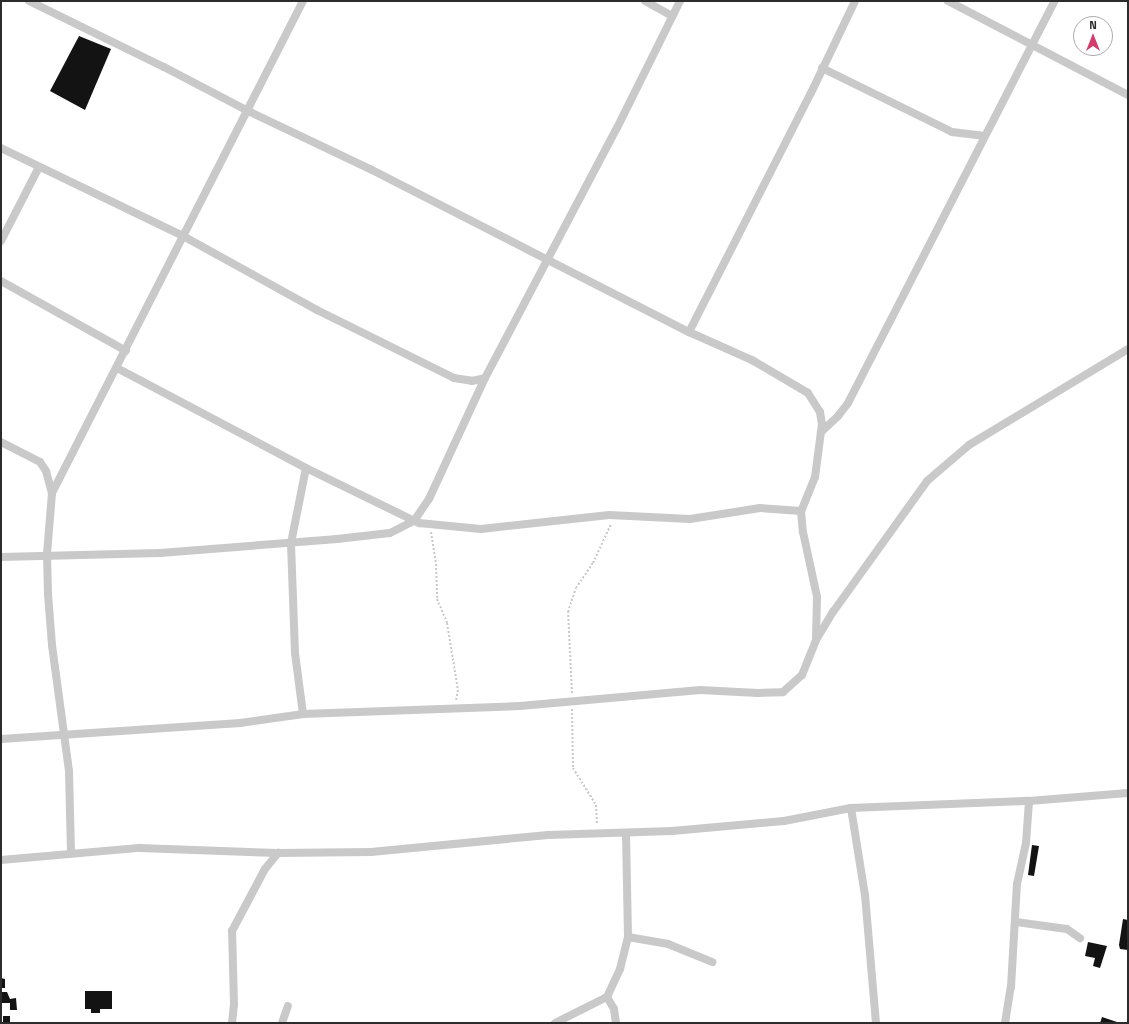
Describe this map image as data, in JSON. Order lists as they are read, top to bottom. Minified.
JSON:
{"north":"top"}
